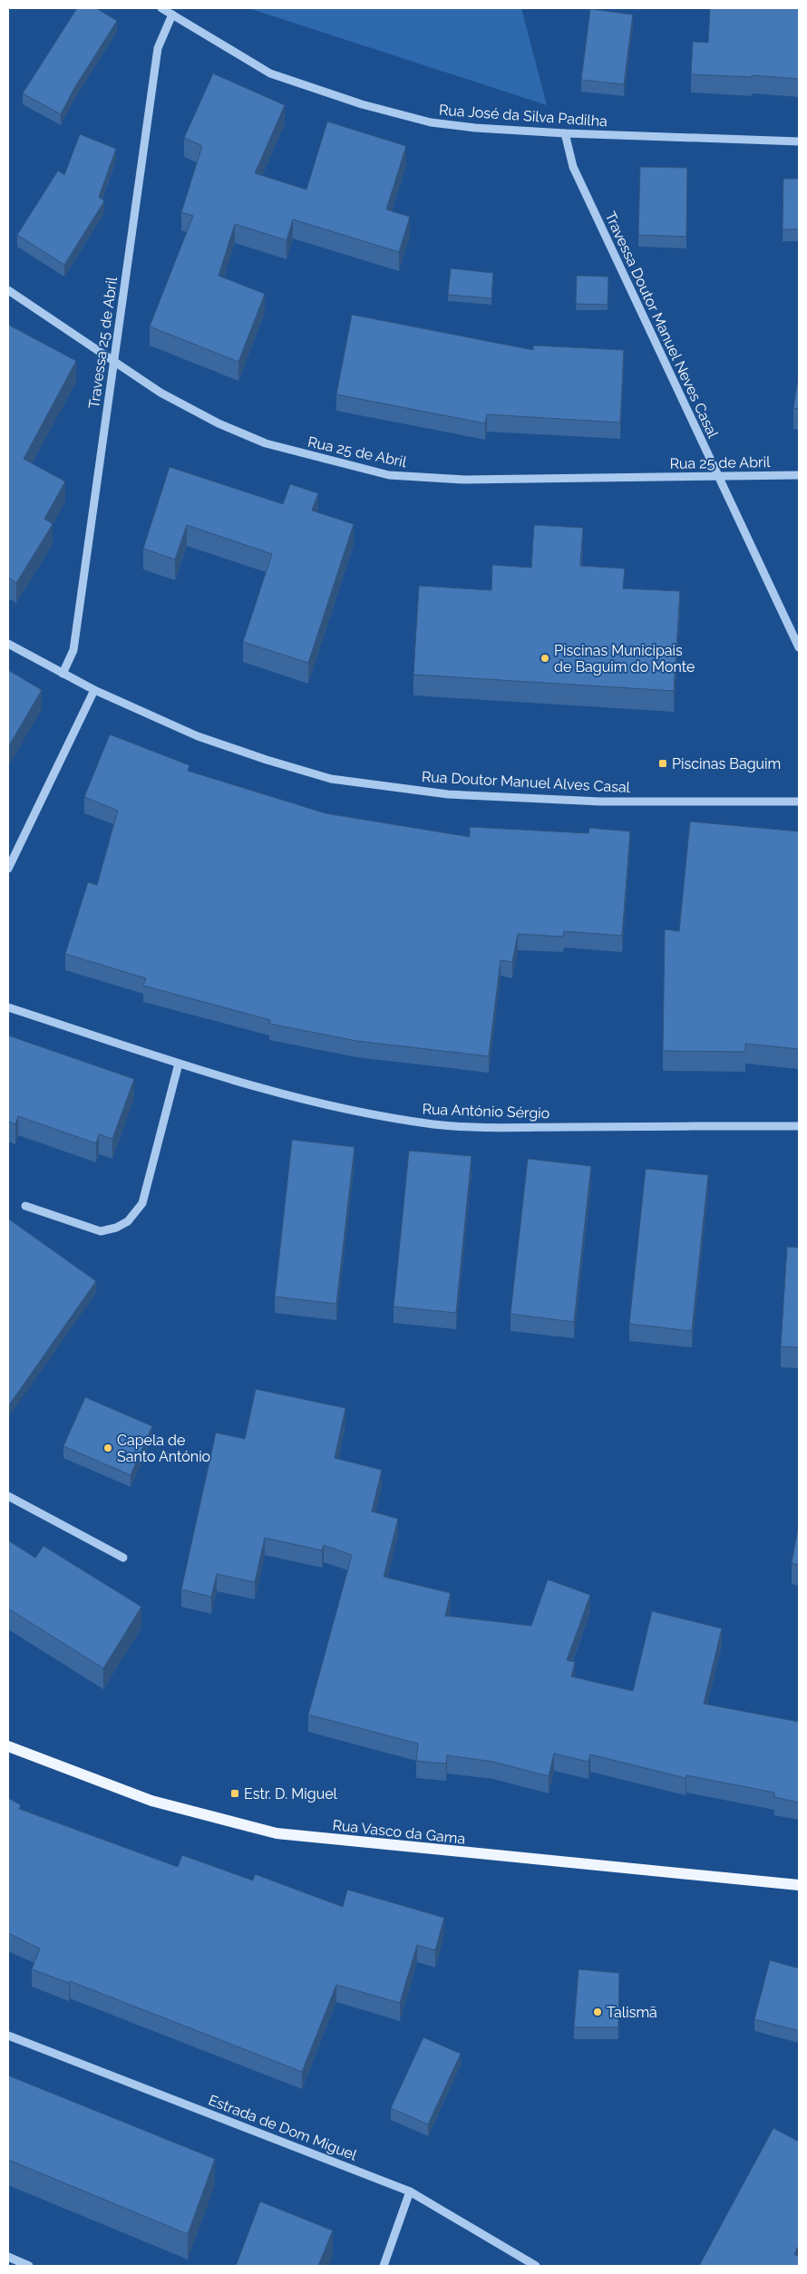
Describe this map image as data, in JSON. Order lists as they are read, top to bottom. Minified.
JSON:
{"streets":{"main road":["Rua Vasco da Gama"],"street":["Rua José da Silva Padilha","Travessa Doutor Manuel Neves Casal","Travessa 25 de Abril","Rua 25 de Abril","Rua Doutor Manuel Alves Casal","Rua António Sérgio","Estrada de Dom Miguel"]},"crossings":[["Rua José da Silva Padilha","Travessa Doutor Manuel Neves Casal"],["Rua José da Silva Padilha","Travessa 25 de Abril"],["Travessa Doutor Manuel Neves Casal","Rua 25 de Abril"],["Travessa 25 de Abril","Rua 25 de Abril"],["Travessa 25 de Abril","Rua Doutor Manuel Alves Casal"]],"places":{"other":["Piscinas Municipais de Baguim do Monte","Capela de Santo António","Talismã"],"transit":["Piscinas Baguim","Estr. D. Miguel"]}}
